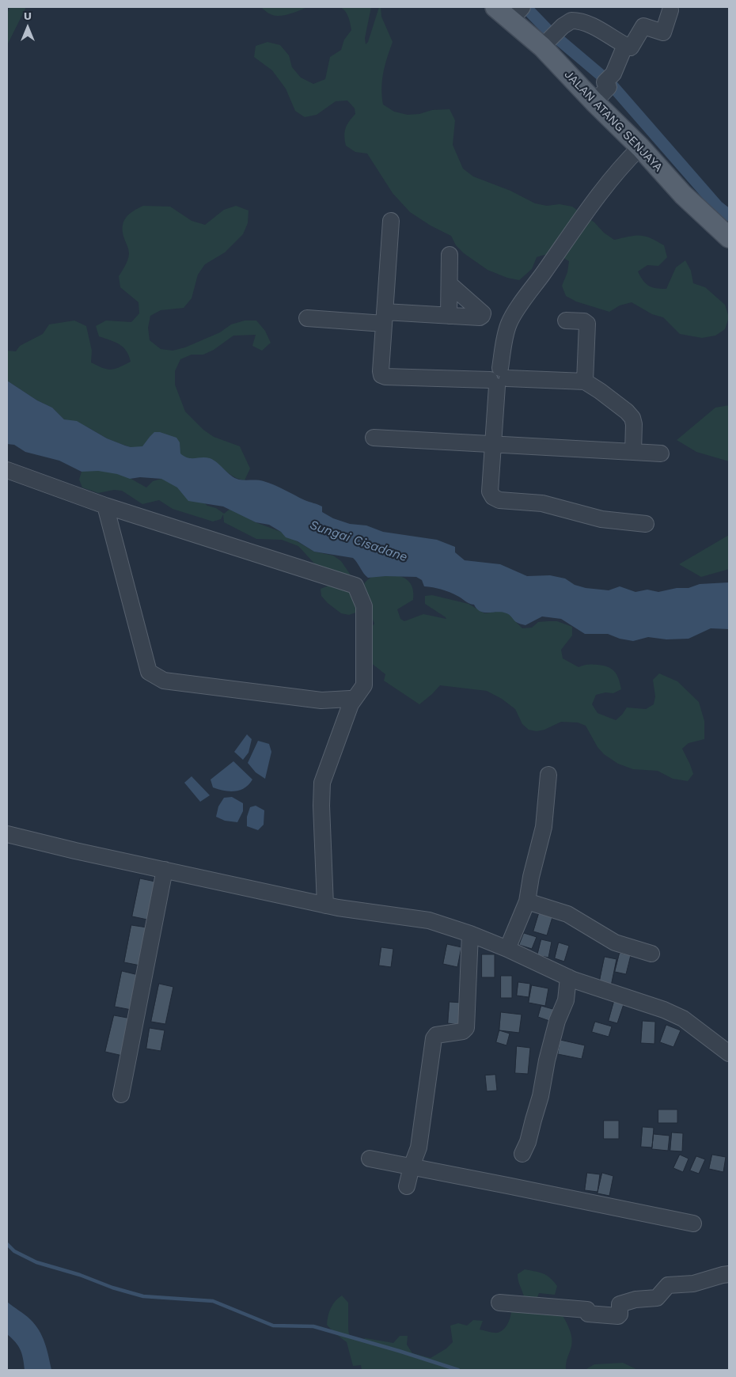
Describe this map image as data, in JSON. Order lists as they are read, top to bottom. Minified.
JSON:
{"streets":{"main road":["JALAN ATANG SENJAYA"]},"water":["Sungai Cisadane"],"north":"top"}
